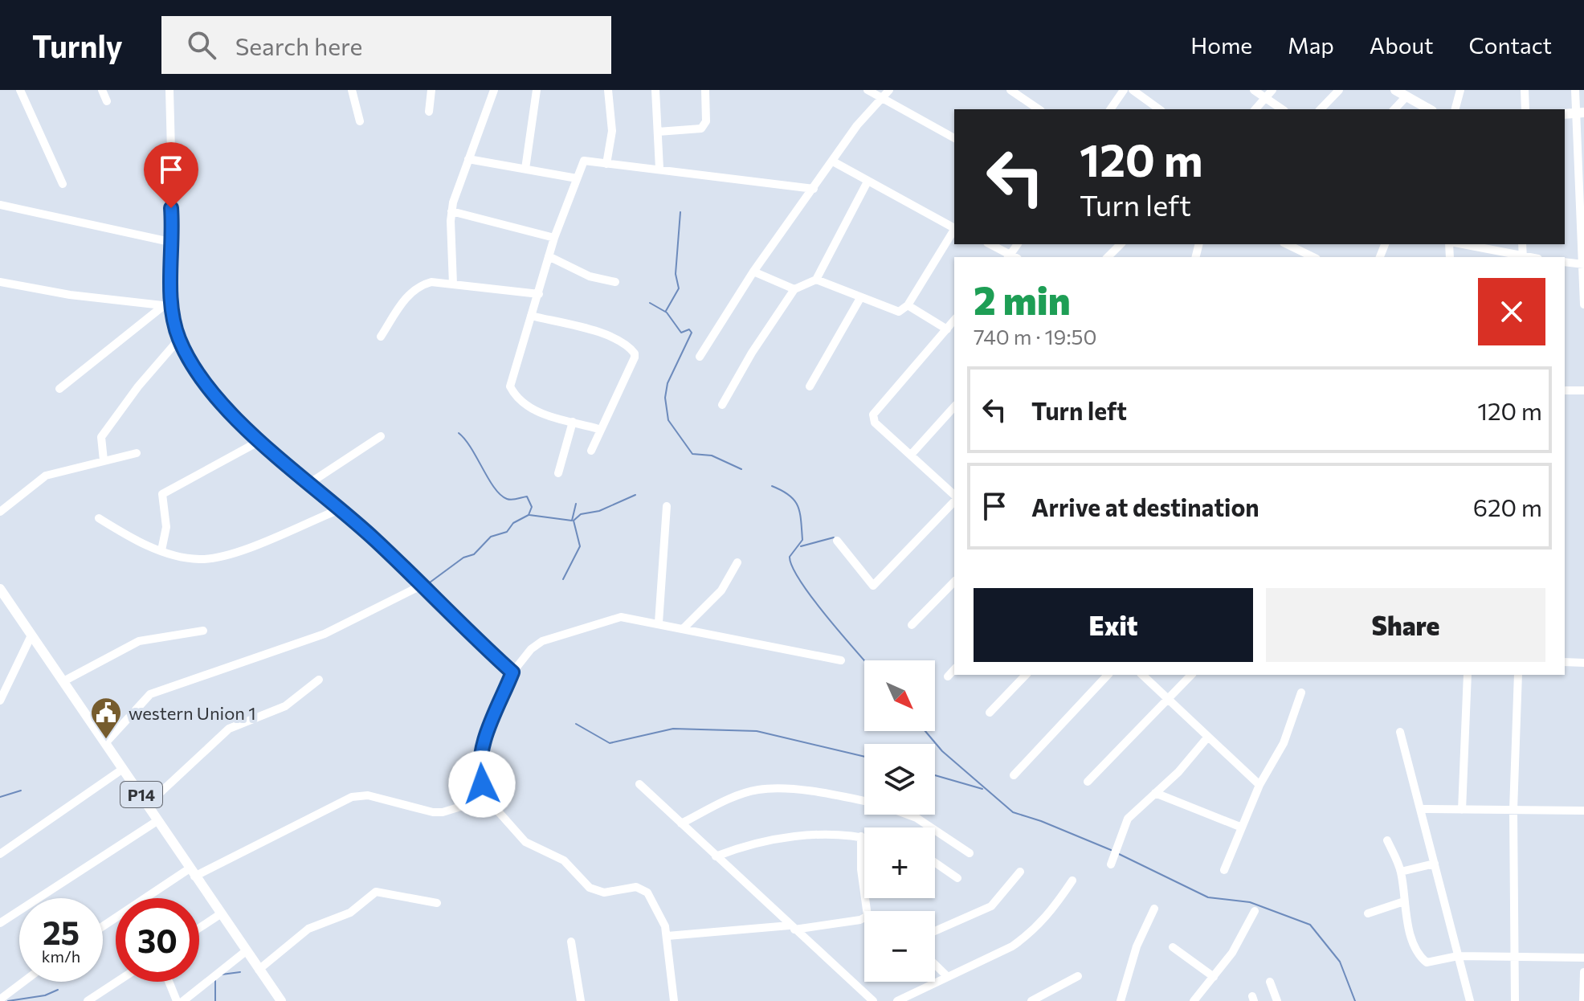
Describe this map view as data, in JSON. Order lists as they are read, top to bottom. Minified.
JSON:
{"streets":{"main road":["P14"]},"places":{"public building":["western Union 1"]},"north":"bottom right","page":{"header":"Turnly","search":"Search here","nav":["Home","Map","About","Contact"],"turn":["120 m","Turn left"],"heading":["2 min","740 m · 19:50"],"list":[{"name":"Turn left","value":"120 m"},{"name":"Arrive at destination","value":"620 m"}],"buttons":["Exit","Share"],"map_buttons":["+","−"],"speed":"25 km/h","limit":"30"}}
